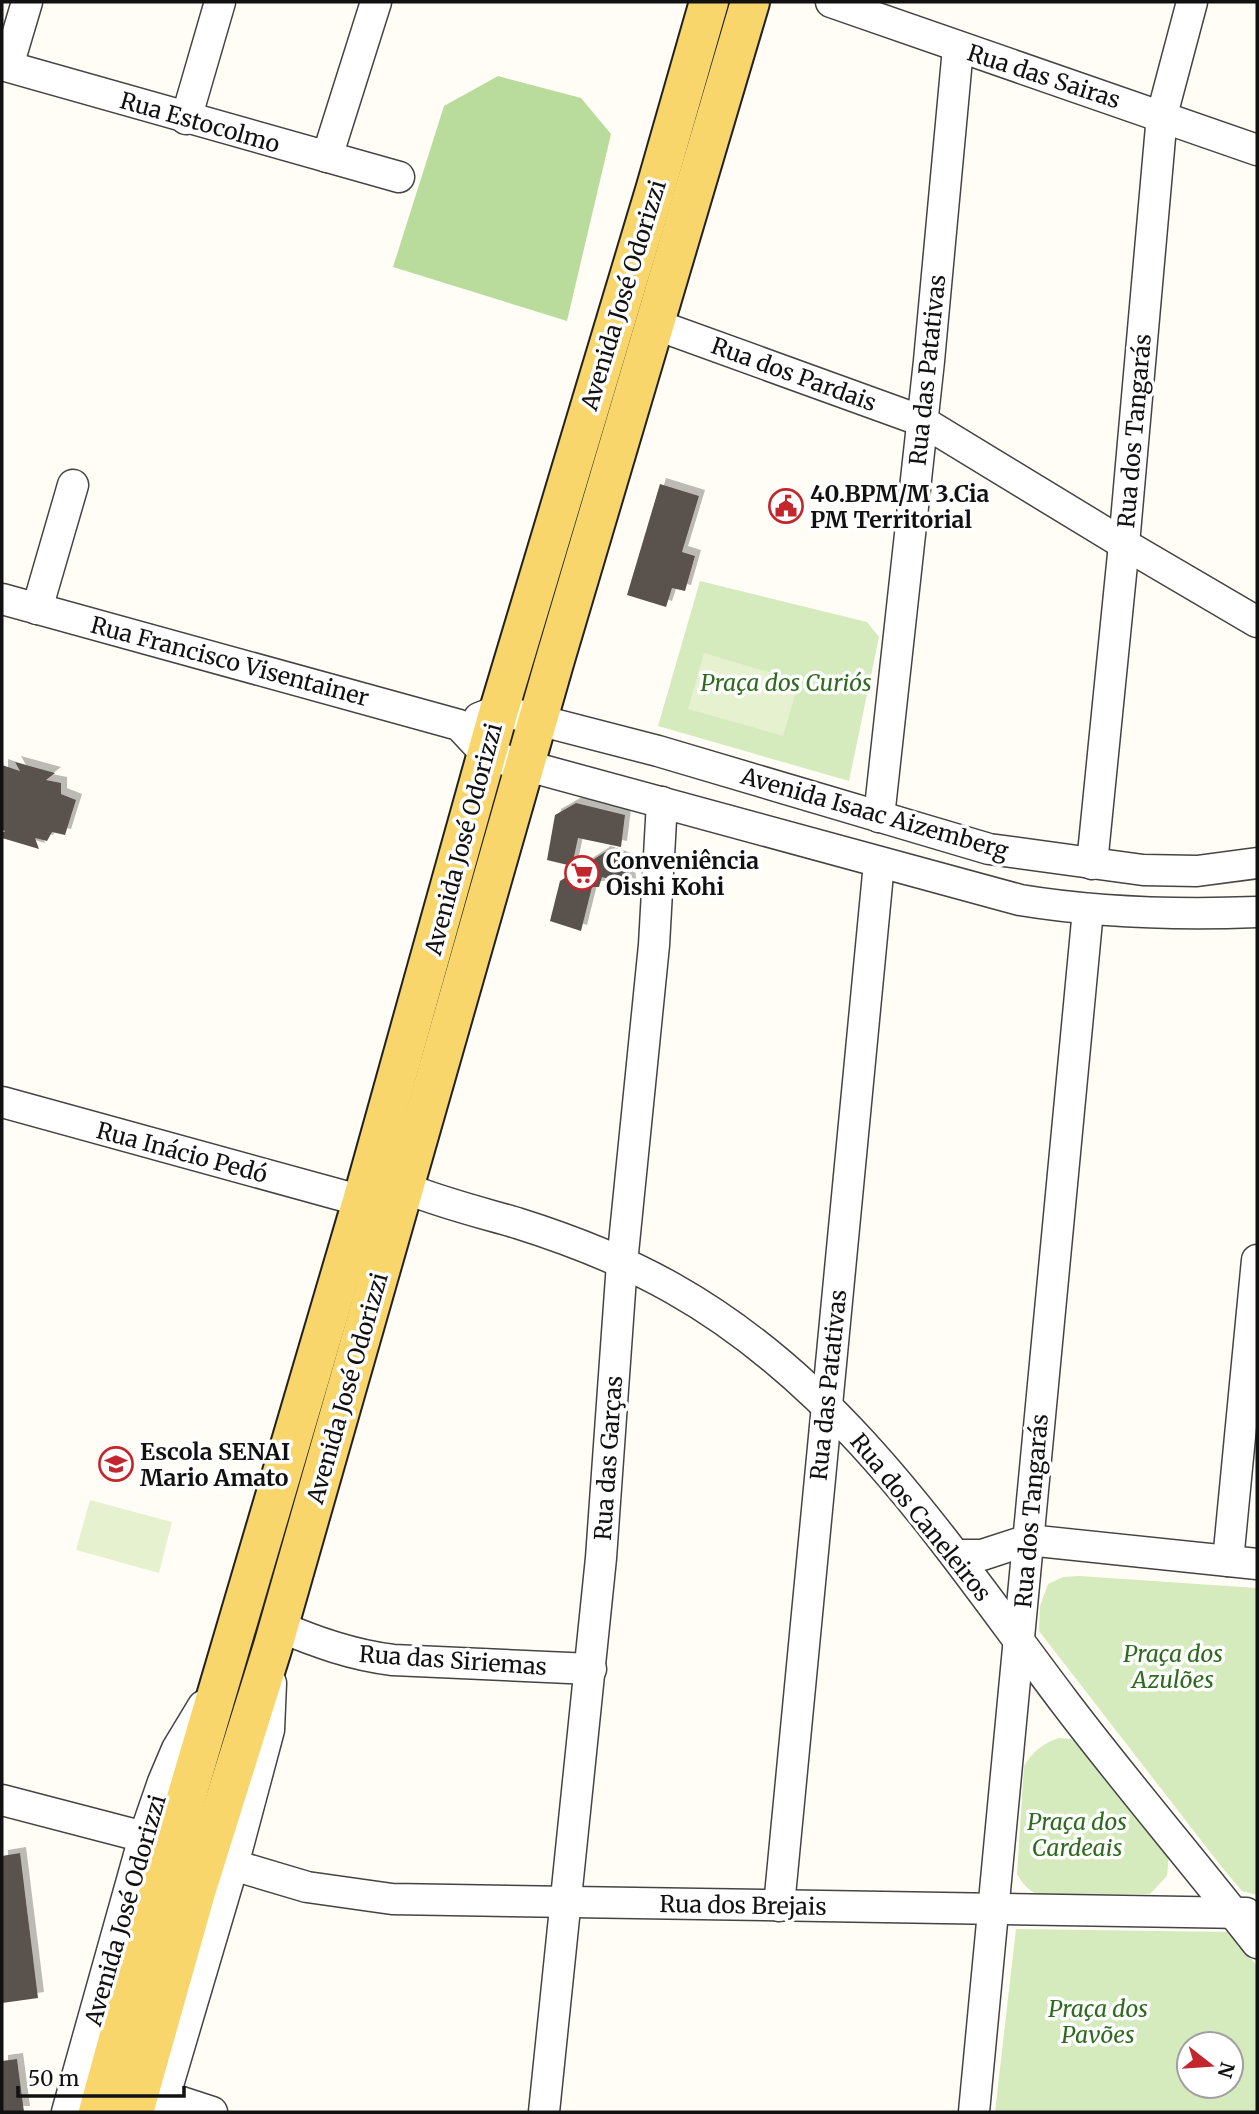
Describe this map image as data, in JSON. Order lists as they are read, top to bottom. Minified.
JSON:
{"streets":{"main road":["Avenida José Odorizzi"],"street":["Rua das Sairas","Rua Estocolmo","Rua das Patativas","Rua dos Pardais","Rua dos Tangarás","Rua Francisco Visentainer","Avenida Isaac Aizemberg","Rua Inácio Pedó","Rua das Garças","Rua dos Caneleiros","Rua das Siriemas","Rua dos Brejais"]},"crossings":[["Rua das Sairas","Rua das Patativas"],["Rua das Sairas","Rua dos Tangarás"],["Avenida José Odorizzi","Rua dos Pardais"],["Avenida José Odorizzi","Avenida Isaac Aizemberg"],["Avenida José Odorizzi","Rua Inácio Pedó"],["Avenida José Odorizzi","Rua dos Caneleiros"],["Avenida José Odorizzi","Rua das Siriemas"],["Avenida José Odorizzi","Rua dos Brejais"],["Rua das Patativas","Rua dos Pardais"],["Rua das Patativas","Avenida Isaac Aizemberg"],["Rua das Patativas","Rua dos Caneleiros"],["Rua das Patativas","Rua dos Brejais"],["Rua dos Pardais","Rua dos Tangarás"],["Rua dos Tangarás","Avenida Isaac Aizemberg"],["Rua dos Tangarás","Rua dos Caneleiros"],["Rua dos Tangarás","Rua dos Brejais"],["Avenida Isaac Aizemberg","Rua das Garças"],["Rua das Garças","Rua dos Caneleiros"],["Rua das Garças","Rua das Siriemas"],["Rua das Garças","Rua dos Brejais"],["Rua dos Caneleiros","Rua dos Brejais"]],"parks":["Praça dos Curiós","Praça dos Azulões","Praça dos Cardeais","Praça dos Pavões"],"places":{"public building":["40.BPM/M 3.Cia PM Territorial"],"supermarket":["Conveniência Oishi Kohi"],"school or university":["Escola SENAI Mario Amato"]},"scale_bar":"50 m","north":"right"}
